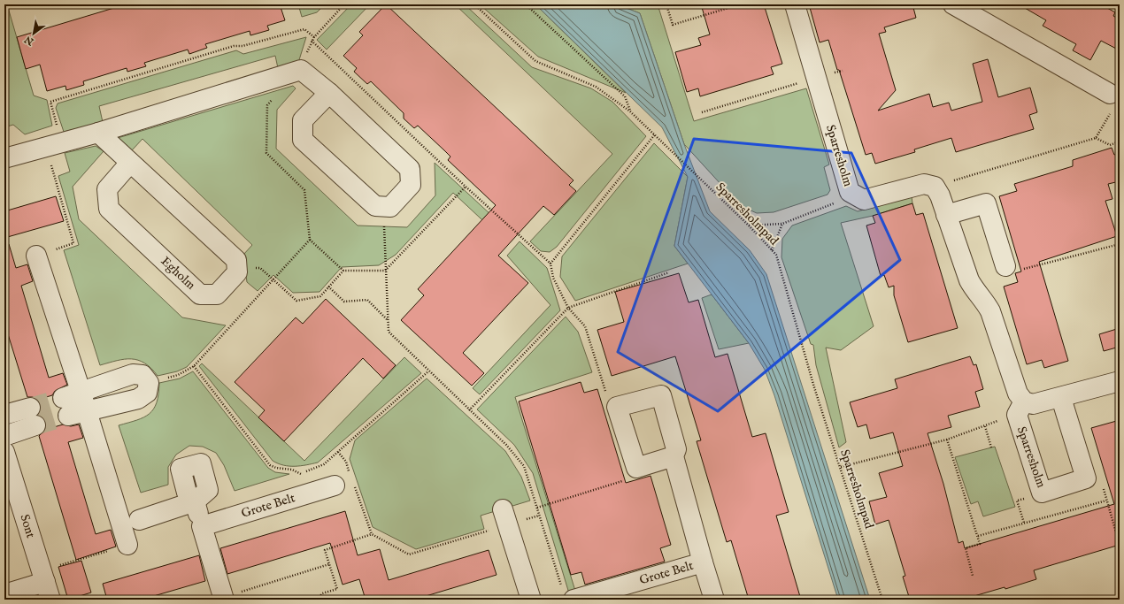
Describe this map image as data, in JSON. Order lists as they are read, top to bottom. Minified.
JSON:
{"streets":{"street":["Sparresholm","Egholm","Grote Belt","Sont"],"path":["Sparresholmpad"]},"north":"bottom left"}
